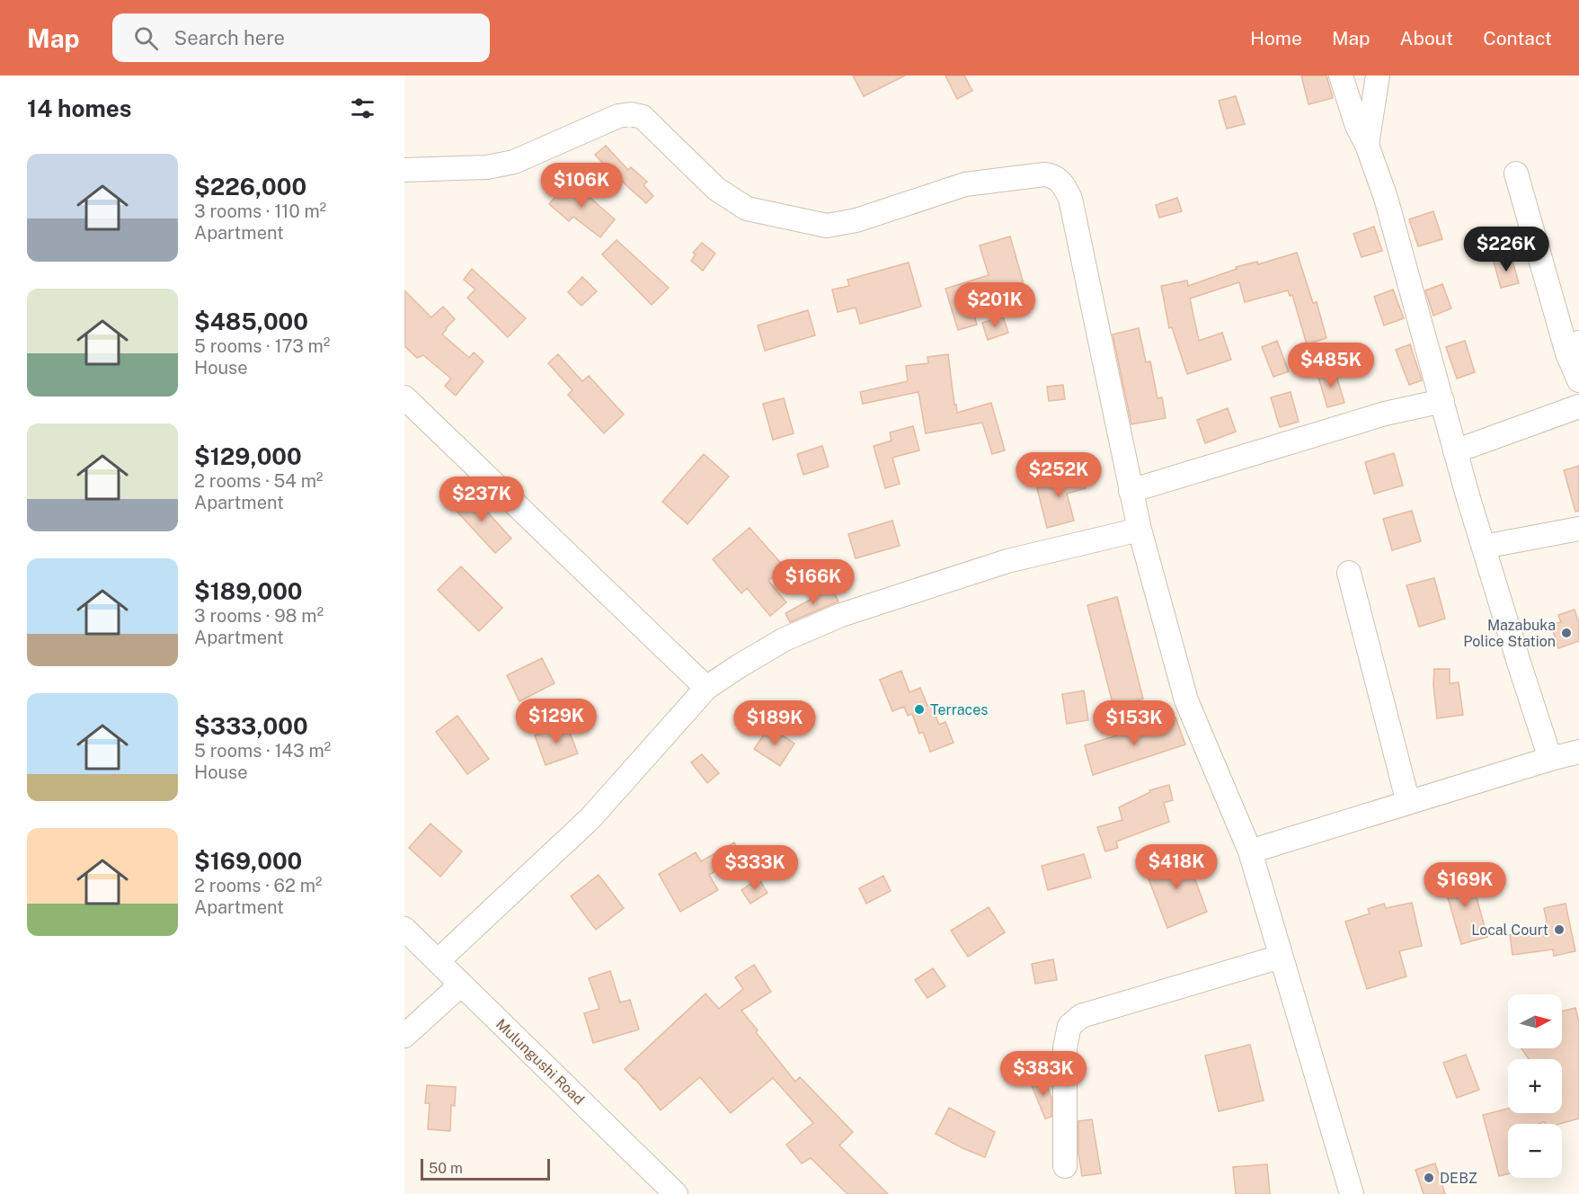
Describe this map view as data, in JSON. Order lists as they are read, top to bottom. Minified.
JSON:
{"streets":{"street":["Mulungushi Road"]},"places":["Mazabuka Police Station","Terraces","Local Court","DEBZ"],"scale_bar":"50 m","north":"right","page":{"header":"Map","search":"Search here","nav":["Home","Map","About","Contact"],"heading":"14 homes","list":[{"name":"$226,000","note":"3 rooms · 110 m² · Apartment"},{"name":"$485,000","note":"5 rooms · 173 m² · House"},{"name":"$129,000","note":"2 rooms · 54 m² · Apartment"},{"name":"$189,000","note":"3 rooms · 98 m² · Apartment"},{"name":"$333,000","note":"5 rooms · 143 m² · House"},{"name":"$169,000","note":"2 rooms · 62 m² · Apartment"}],"price":["$106K","$226K","$201K","$485K","$252K","$237K","$166K","$129K","$189K","$153K","$418K","$333K","$169K","$383K"],"map_buttons":["+","−"],"scale":"50 m"}}
